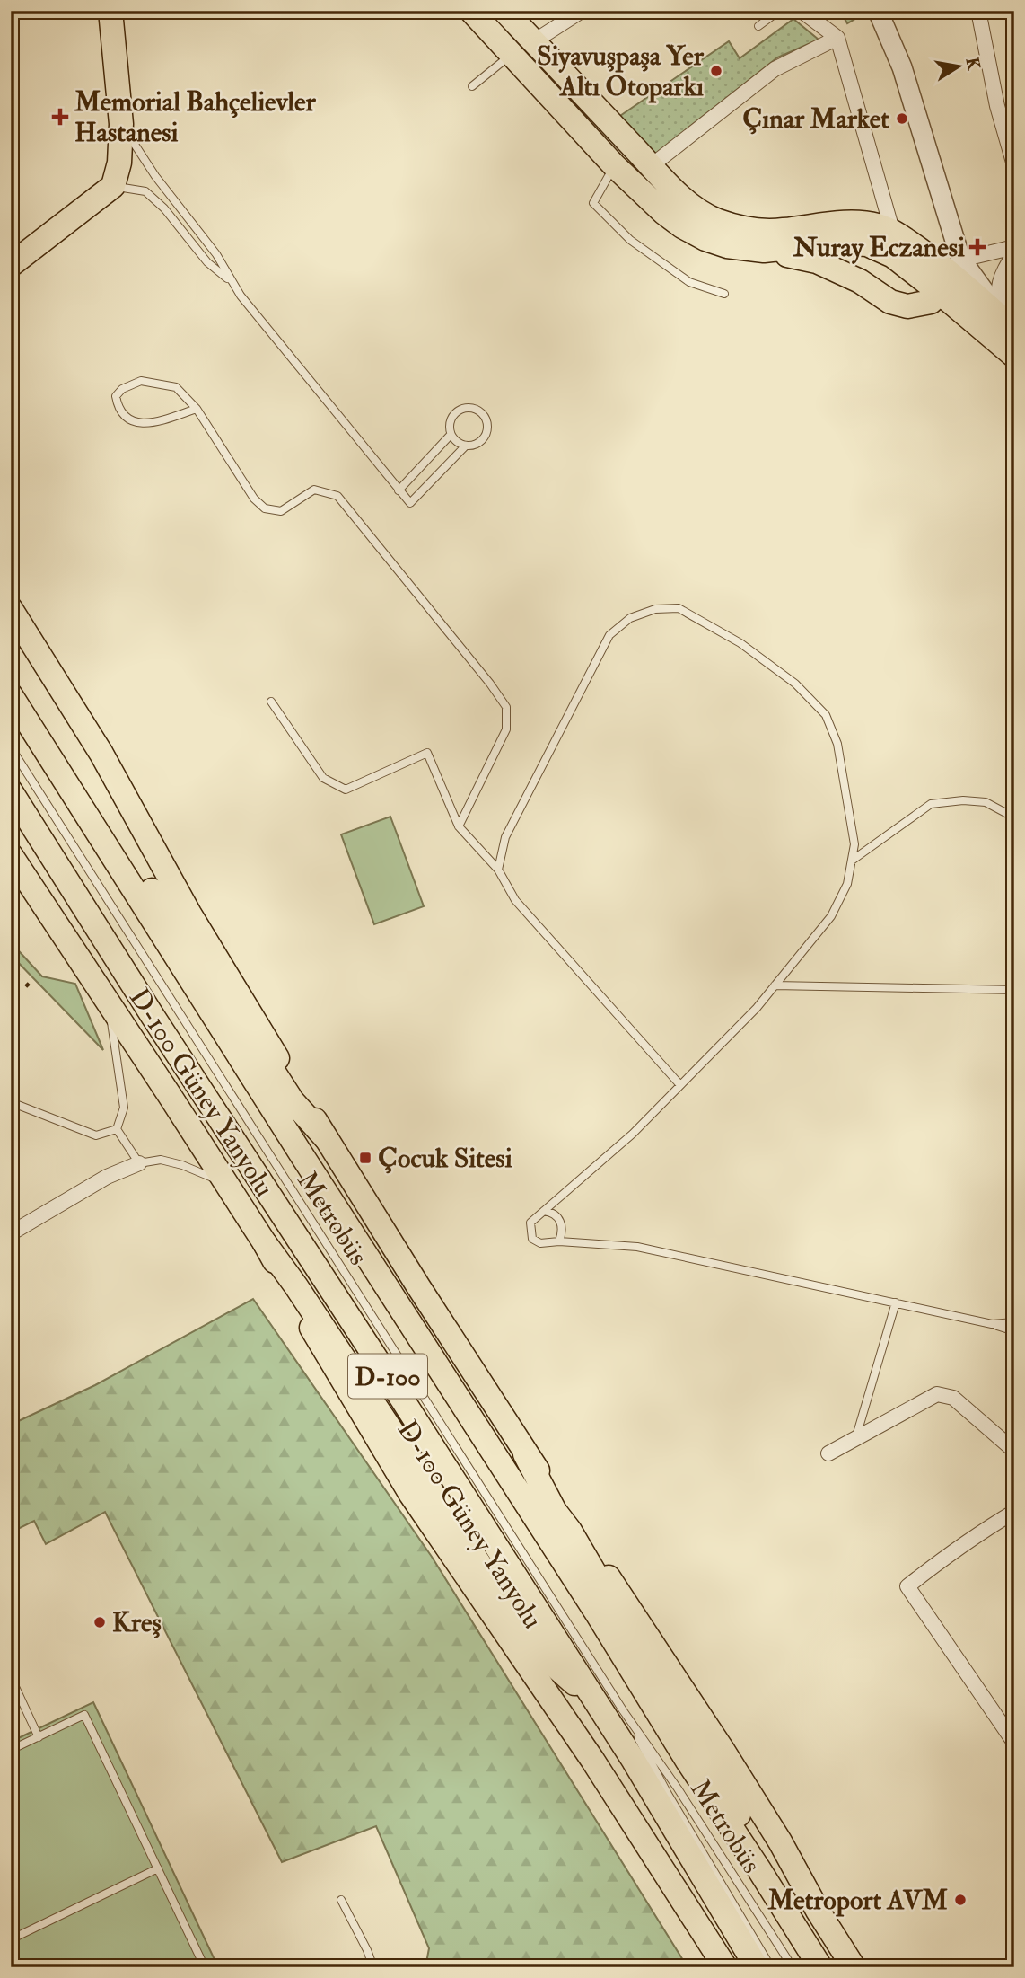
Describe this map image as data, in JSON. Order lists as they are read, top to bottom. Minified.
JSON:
{"streets":{"main road":["D-100 Güney Yanyolu","D-100"],"lane":["Metrobüs"]},"places":{"other":["Siyavuşpaşa Yer Altı Otoparkı","Çınar Market","Kreş","Metroport AVM"],"health":["Memorial Bahçelievler Hastanesi","Nuray Eczanesi"],"transit":["Çocuk Sitesi"]},"north":"right"}
